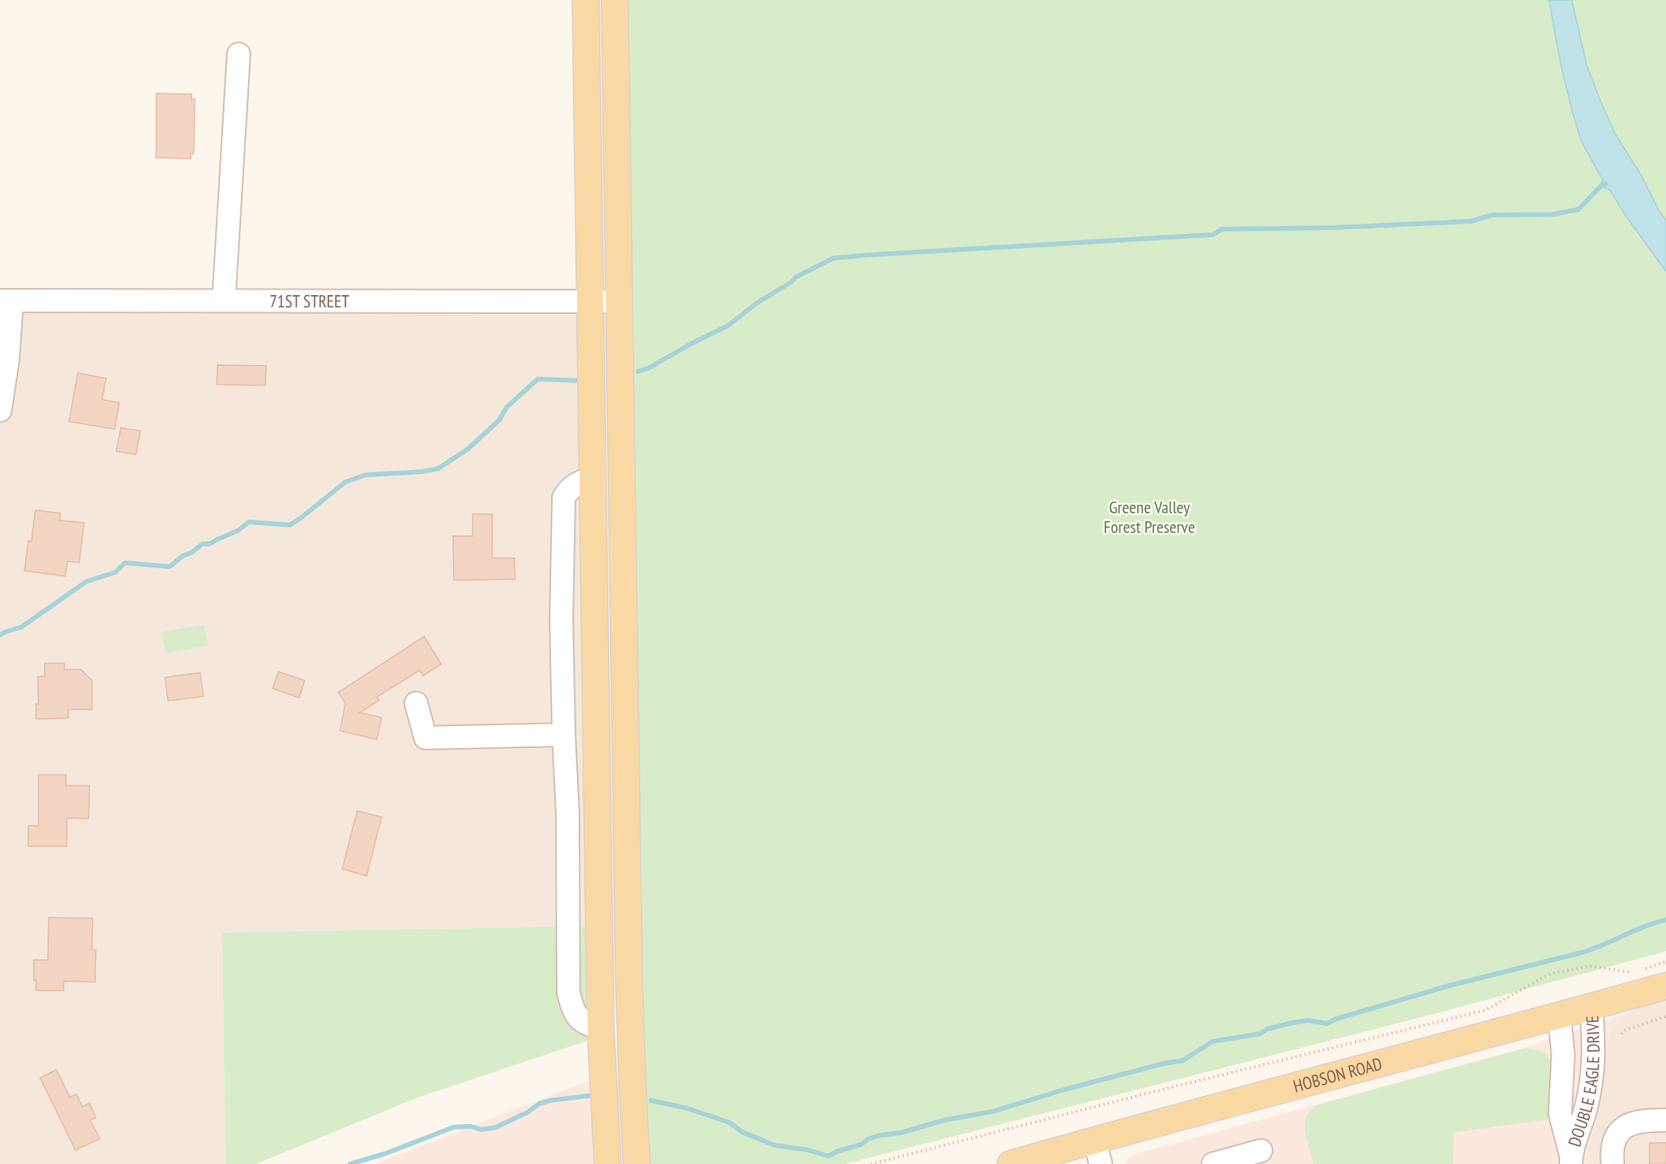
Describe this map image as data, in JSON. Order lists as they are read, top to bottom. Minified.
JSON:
{"streets":{"main road":["HOBSON ROAD"],"street":["71ST STREET","DOUBLE EAGLE DRIVE"]},"crossings":[["HOBSON ROAD","DOUBLE EAGLE DRIVE"]],"parks":["Greene Valley Forest Preserve"]}
